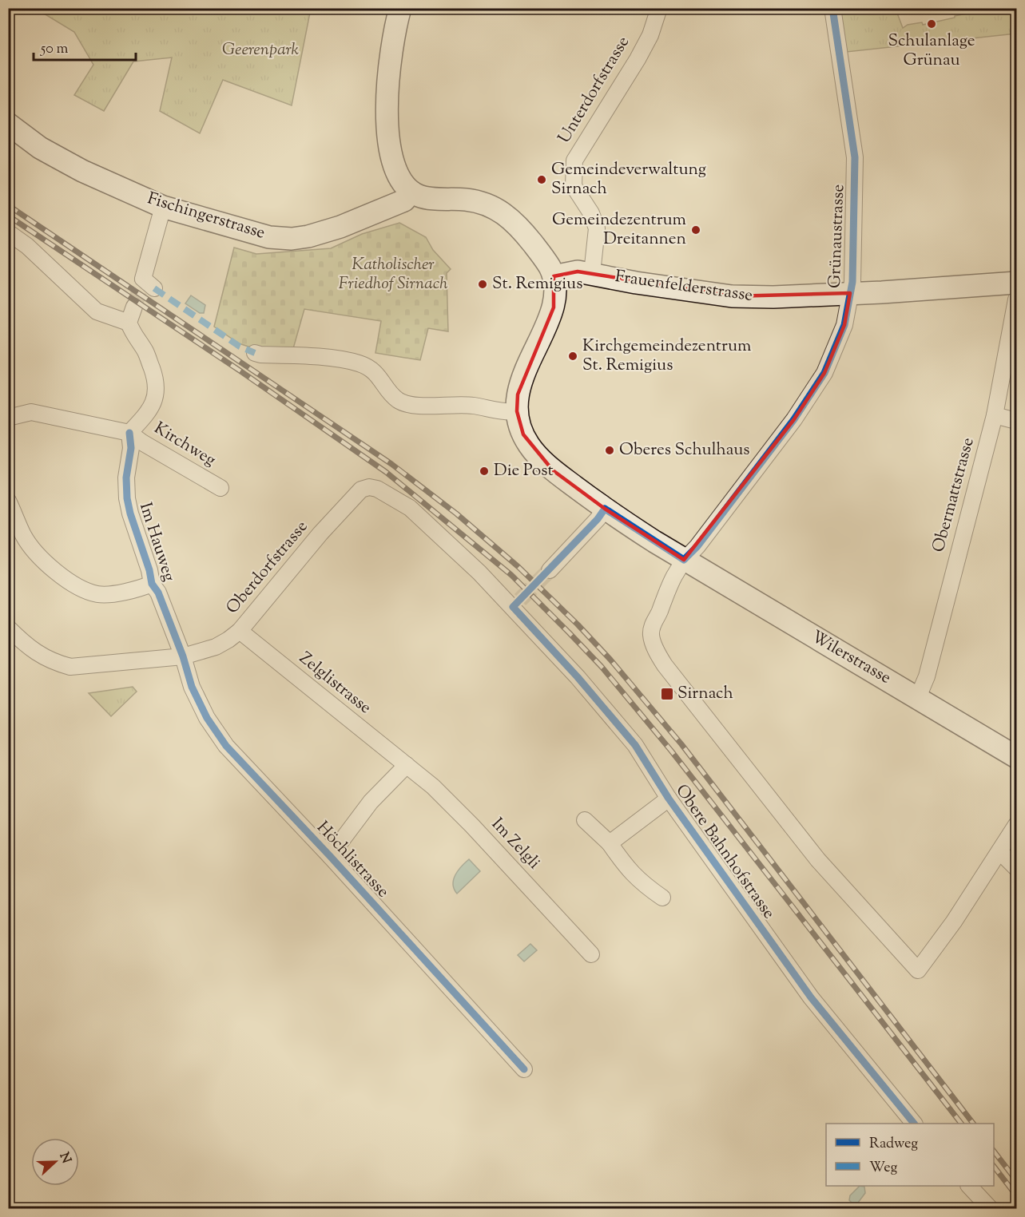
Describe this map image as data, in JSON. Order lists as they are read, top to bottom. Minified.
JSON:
{"streets":{"main road":["Fischingerstrasse","Frauenfelderstrasse","Wilerstrasse"],"street":["Unterdorfstrasse","Grünaustrasse","Kirchweg","Obermattstrasse","Im Hauweg","Oberdorfstrasse","Zelglistrasse","Im Zelgli","Obere Bahnhofstrasse","Höchlistrasse"]},"crossings":[["Unterdorfstrasse","Frauenfelderstrasse"],["Grünaustrasse","Frauenfelderstrasse"],["Grünaustrasse","Wilerstrasse"],["Kirchweg","Im Hauweg"],["Obermattstrasse","Wilerstrasse"],["Im Hauweg","Oberdorfstrasse"],["Im Hauweg","Höchlistrasse"],["Oberdorfstrasse","Zelglistrasse"],["Oberdorfstrasse","Obere Bahnhofstrasse"],["Oberdorfstrasse","Höchlistrasse"],["Zelglistrasse","Im Zelgli"]],"parks":["Geerenpark","Katholischer Friedhof Sirnach"],"places":{"other":["Schulanlage Grünau","Gemeindeverwaltung Sirnach","Gemeindezentrum Dreitannen","St. Remigius","Kirchgemeindezentrum St. Remigius","Oberes Schulhaus","Die Post"],"transit":["Sirnach"]},"legend":["Radweg","Weg"],"scale_bar":"50 m","north":"right"}
